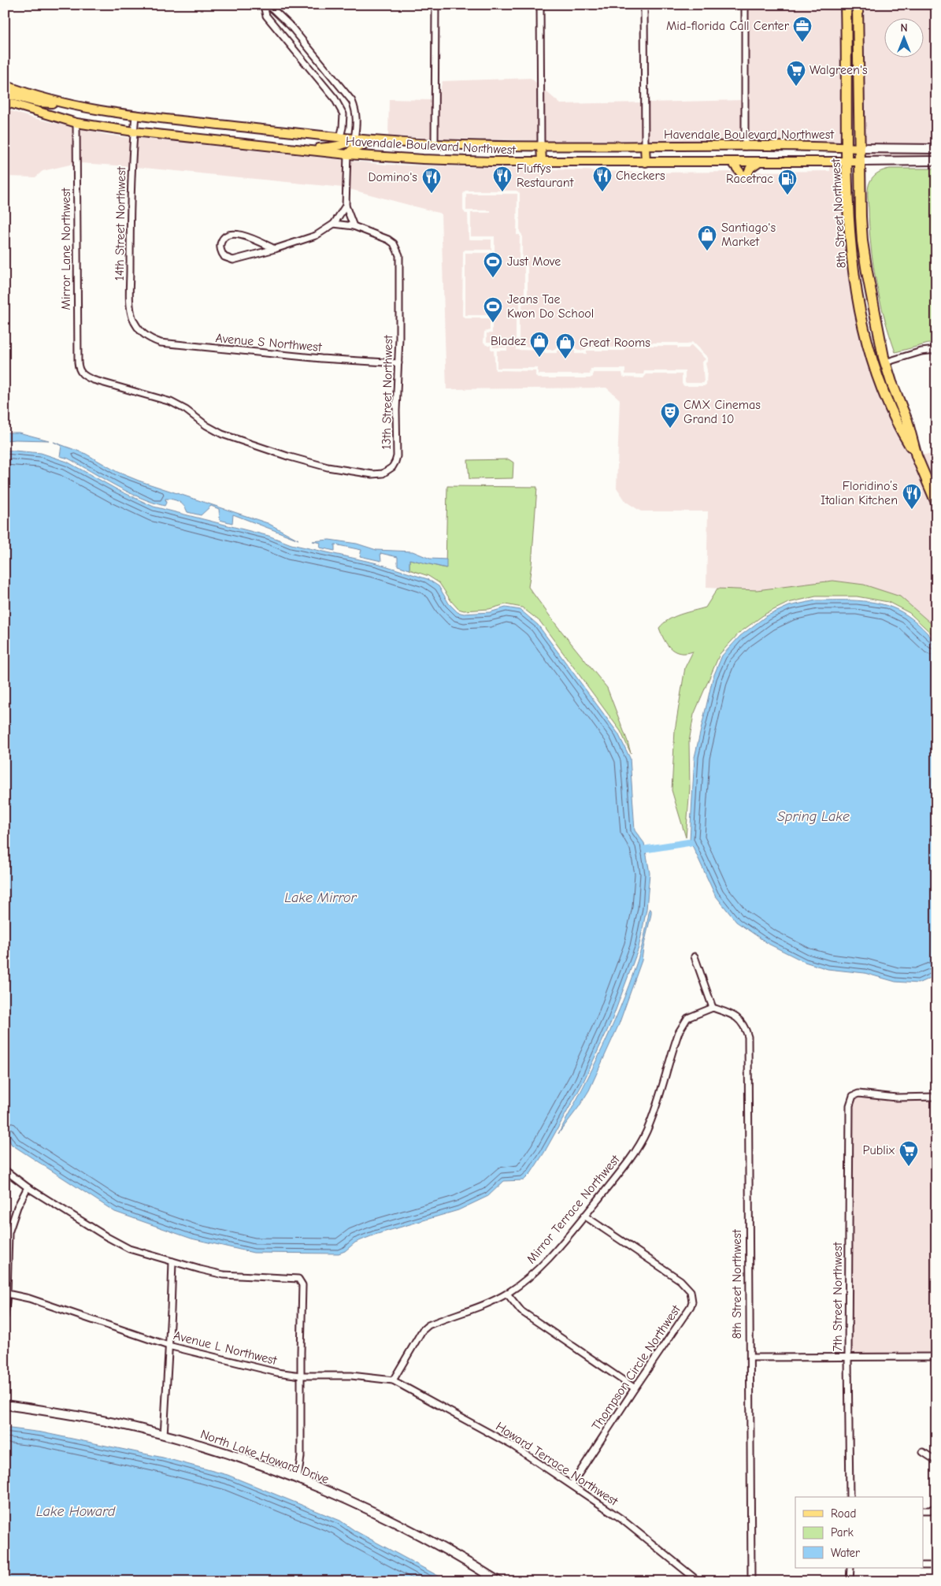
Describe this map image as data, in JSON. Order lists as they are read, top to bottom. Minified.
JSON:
{"streets":{"highway":["8th Street Northwest"],"main road":["Havendale Boulevard Northwest","North Lake Howard Drive"],"street":["14th Street Northwest","Mirror Lane Northwest","Avenue S Northwest","13th Street Northwest","Mirror Terrace Northwest","7th Street Northwest","Avenue L Northwest","Thompson Circle Northwest","Howard Terrace Northwest"]},"crossings":[["Havendale Boulevard Northwest","8th Street Northwest"],["Havendale Boulevard Northwest","14th Street Northwest"],["Havendale Boulevard Northwest","Mirror Lane Northwest"],["8th Street Northwest","Mirror Terrace Northwest"],["14th Street Northwest","Avenue S Northwest"],["Mirror Lane Northwest","13th Street Northwest"],["Avenue S Northwest","13th Street Northwest"],["Mirror Terrace Northwest","Avenue L Northwest"],["Mirror Terrace Northwest","Thompson Circle Northwest"],["Mirror Terrace Northwest","Howard Terrace Northwest"],["Avenue L Northwest","Howard Terrace Northwest"],["Thompson Circle Northwest","Howard Terrace Northwest"]],"water":["Spring Lake","Lake Mirror","Lake Howard"],"places":{"office":["Mid-florida Call Center"],"supermarket":["Walgreen's","Publix"],"restaurant":["Fluffys Restaurant","Checkers","Domino's","Floridino’s Italian Kitchen"],"fuel station":["Racetrac"],"shop":["Santiago's Market","Bladez","Great Rooms"],"sports":["Just Move","Jeans Tae Kwon Do School"],"theatre":["CMX Cinemas Grand 10"]},"legend":["Road","Park","Water"],"north":"top"}
